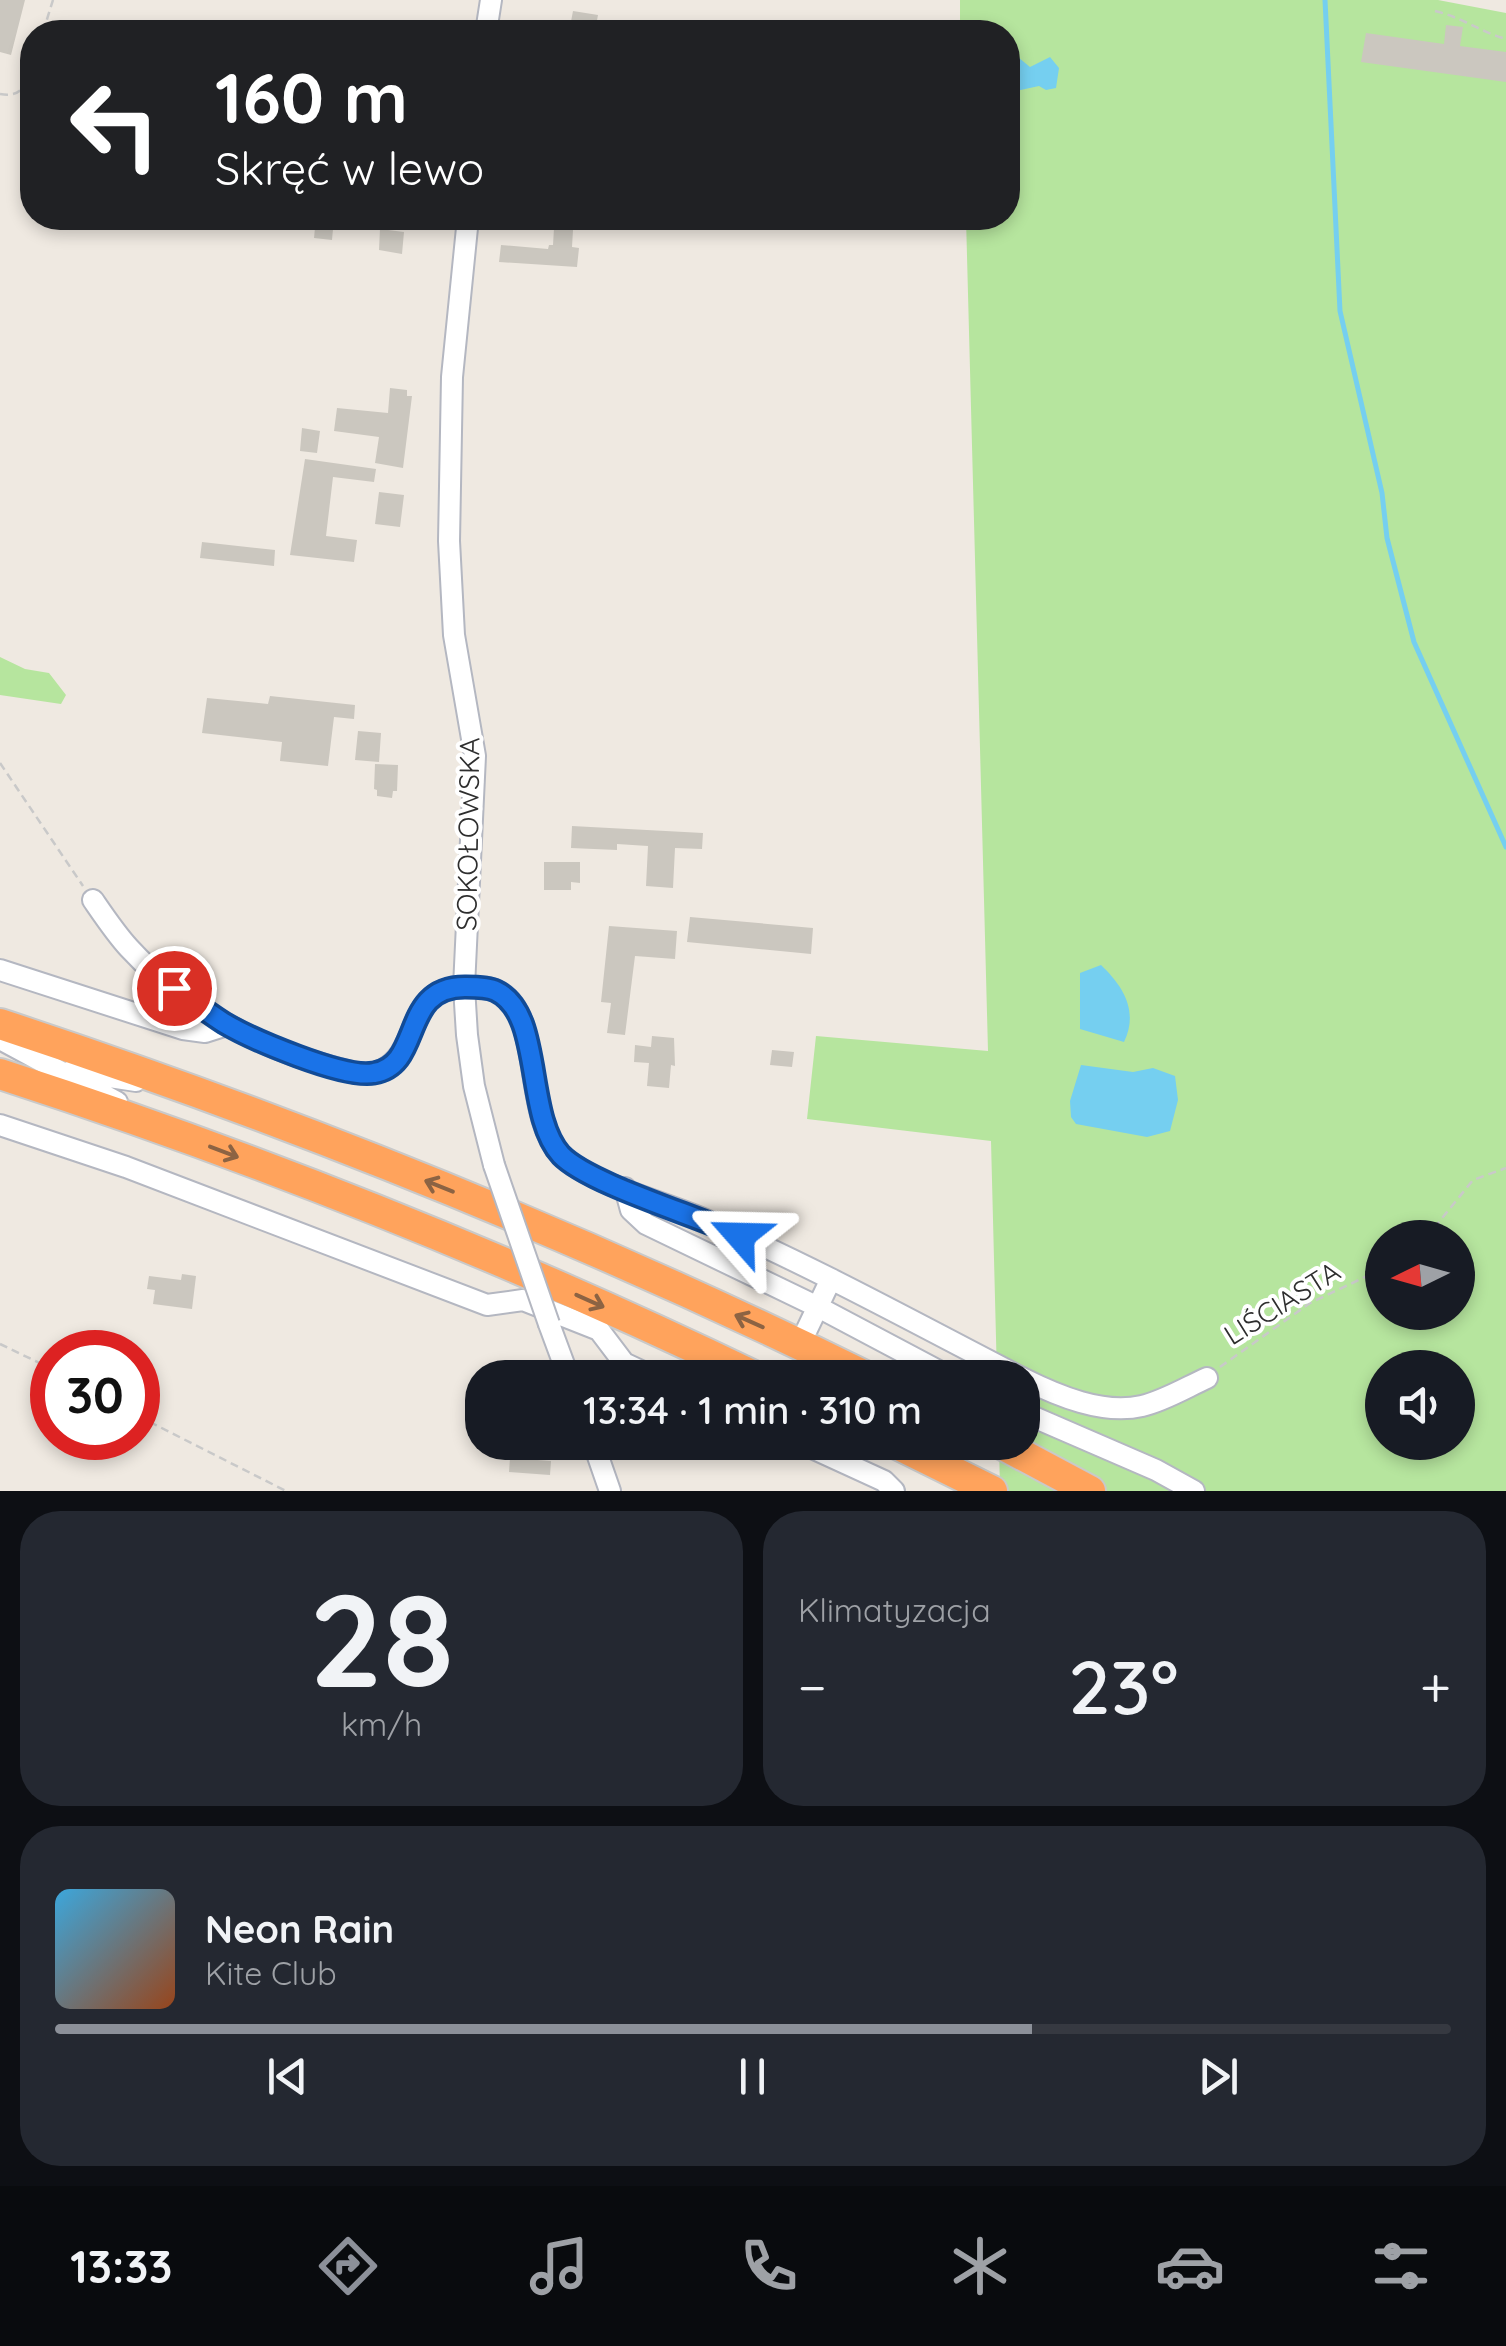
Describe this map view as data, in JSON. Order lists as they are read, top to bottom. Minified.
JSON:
{"streets":{"street":["SOKOŁOWSKA"],"path":["LIŚCIASTA"]},"north":"left","page":{"turn":["160 m","Skręć w lewo"],"limit":"30","trip":"13:34 · 1 min · 310 m","tile":[["28","km/h"],"Klimatyzacja"],"heat":["−","23°","+"],"song":["Neon Rain","Kite Club"],"tabs":"13:33"}}
